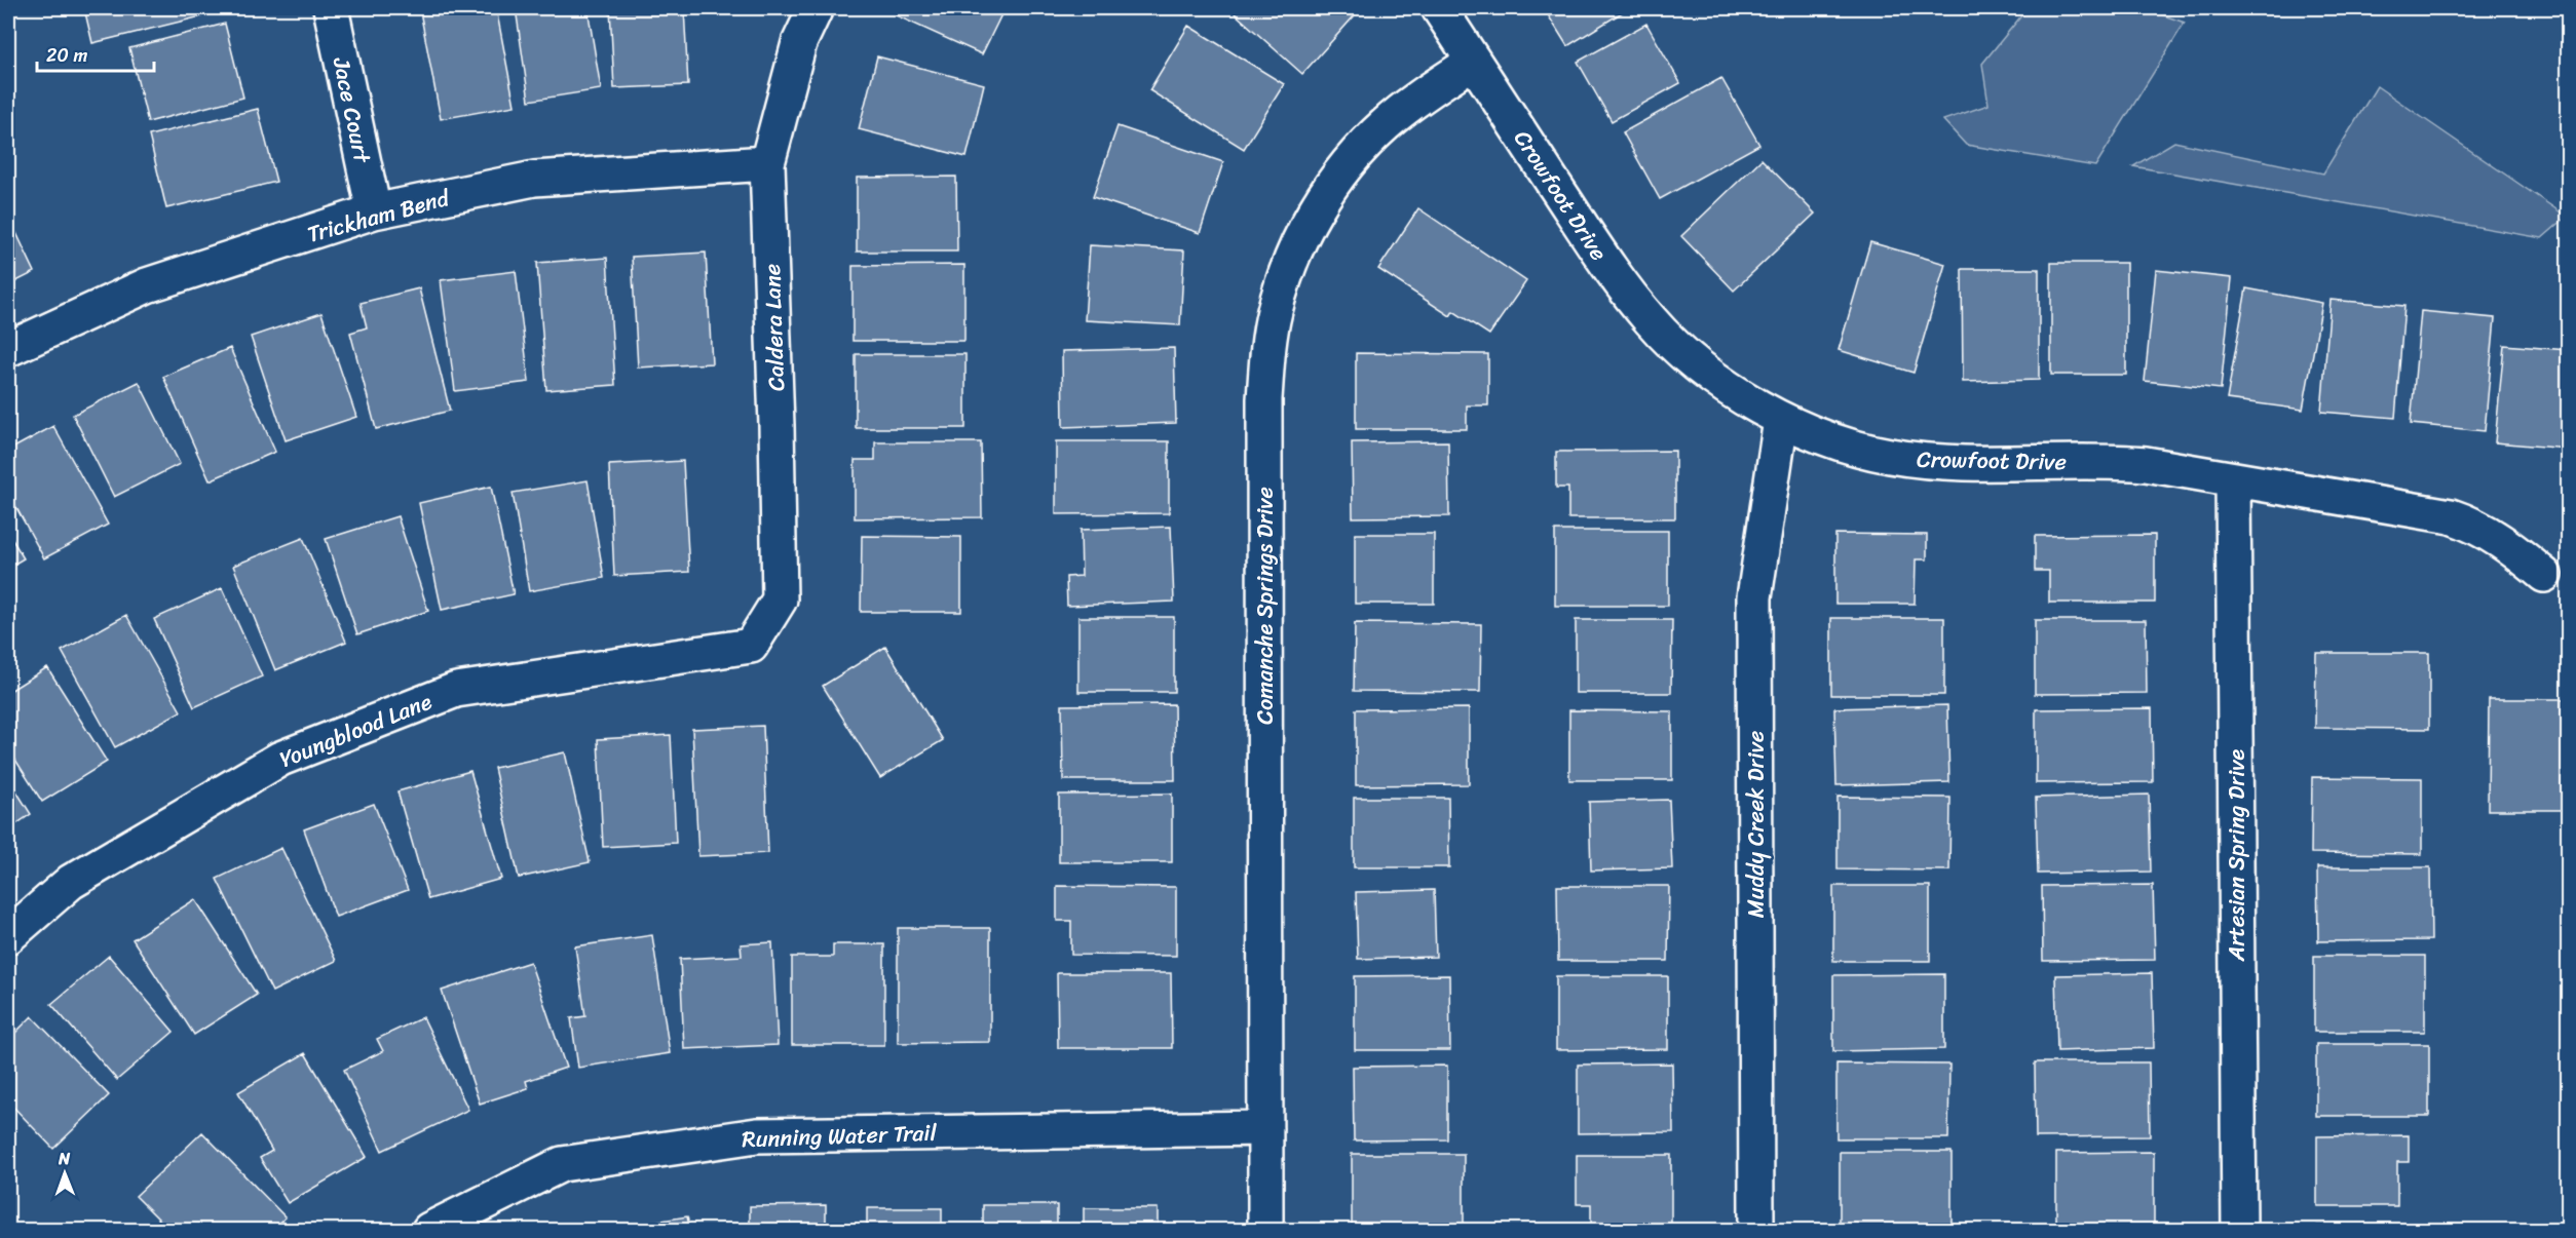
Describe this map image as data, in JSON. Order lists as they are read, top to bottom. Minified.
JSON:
{"streets":{"street":["Jace Court","Crowfoot Drive","Trickham Bend","Caldera Lane","Comanche Springs Drive","Youngblood Lane","Muddy Creek Drive","Artesian Spring Drive","Running Water Trail"]},"crossings":[["Jace Court","Trickham Bend"],["Crowfoot Drive","Comanche Springs Drive"],["Crowfoot Drive","Muddy Creek Drive"],["Crowfoot Drive","Artesian Spring Drive"],["Trickham Bend","Caldera Lane"],["Caldera Lane","Youngblood Lane"],["Comanche Springs Drive","Running Water Trail"]],"scale_bar":"20 m","north":"top"}
